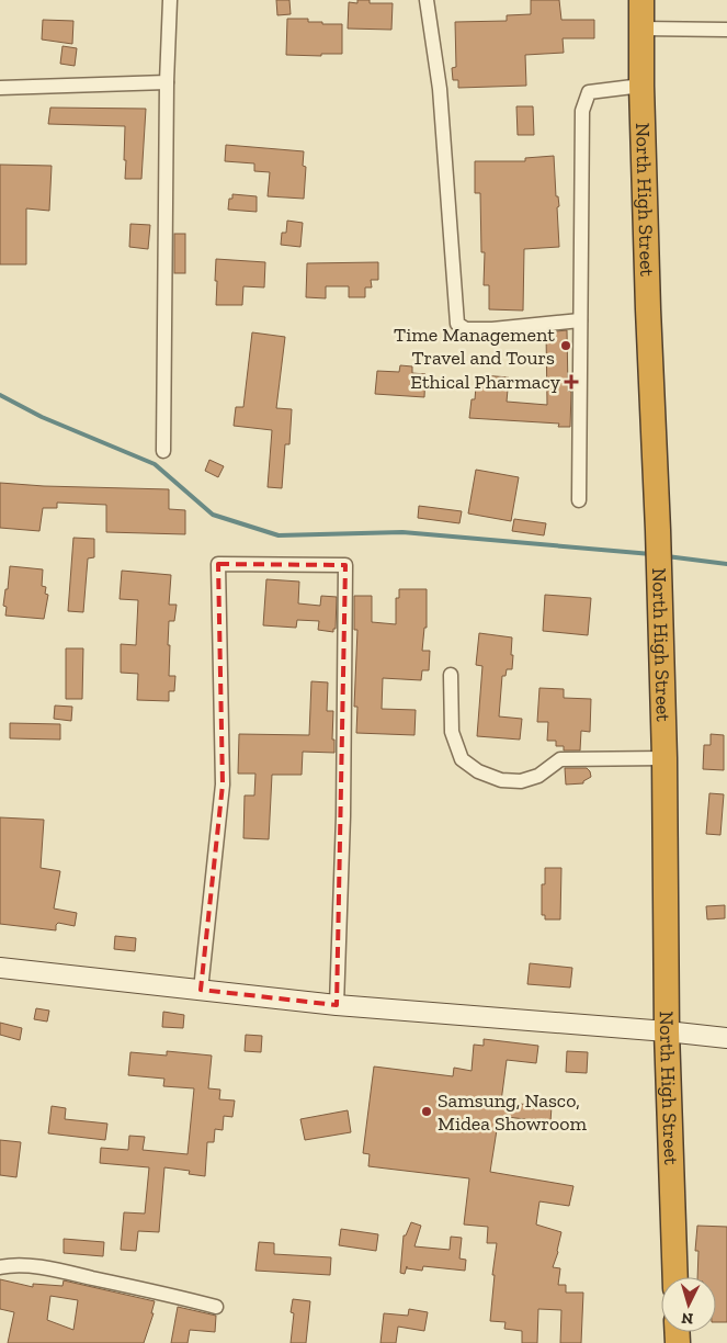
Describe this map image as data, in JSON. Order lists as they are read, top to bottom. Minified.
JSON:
{"streets":{"highway":["North High Street"]},"places":{"other":["Time Management Travel and Tours","Samsung, Nasco, Midea Showroom"],"health":["Ethical Pharmacy"]},"north":"bottom"}
